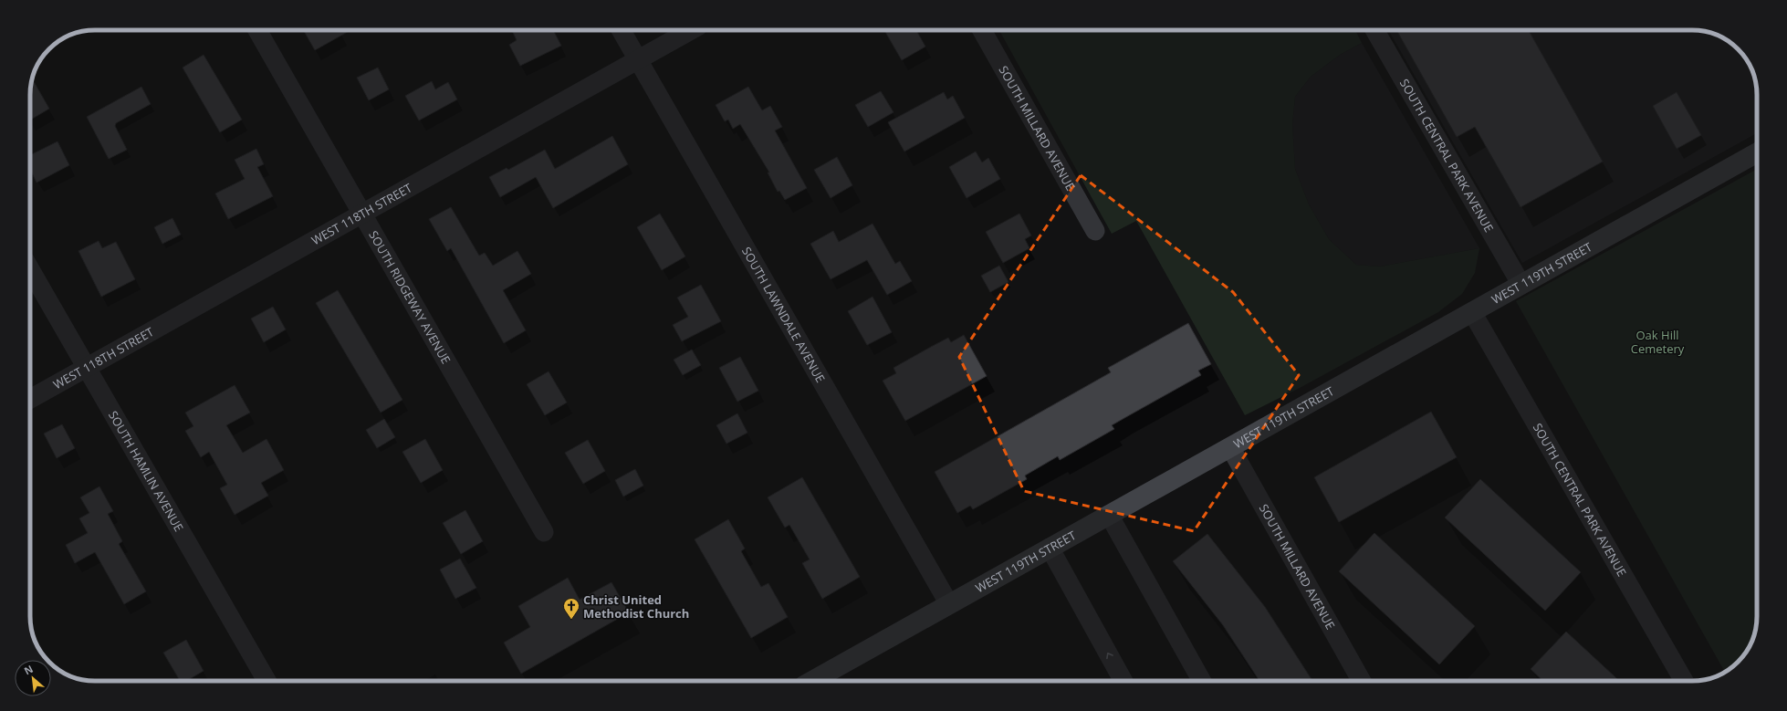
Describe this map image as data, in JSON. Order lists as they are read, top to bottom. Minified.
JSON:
{"streets":{"street":["SOUTH MILLARD AVENUE","SOUTH CENTRAL PARK AVENUE","WEST 118TH STREET","WEST 119TH STREET","SOUTH RIDGEWAY AVENUE","SOUTH LAWNDALE AVENUE","SOUTH HAMLIN AVENUE"]},"crossings":[["SOUTH MILLARD AVENUE","WEST 119TH STREET"],["SOUTH CENTRAL PARK AVENUE","WEST 119TH STREET"],["WEST 118TH STREET","SOUTH RIDGEWAY AVENUE"],["WEST 118TH STREET","SOUTH LAWNDALE AVENUE"],["WEST 118TH STREET","SOUTH HAMLIN AVENUE"],["WEST 119TH STREET","SOUTH LAWNDALE AVENUE"]],"parks":["Oak Hill Cemetery"],"places":{"church":["Christ United Methodist Church"]},"north":"top left"}
